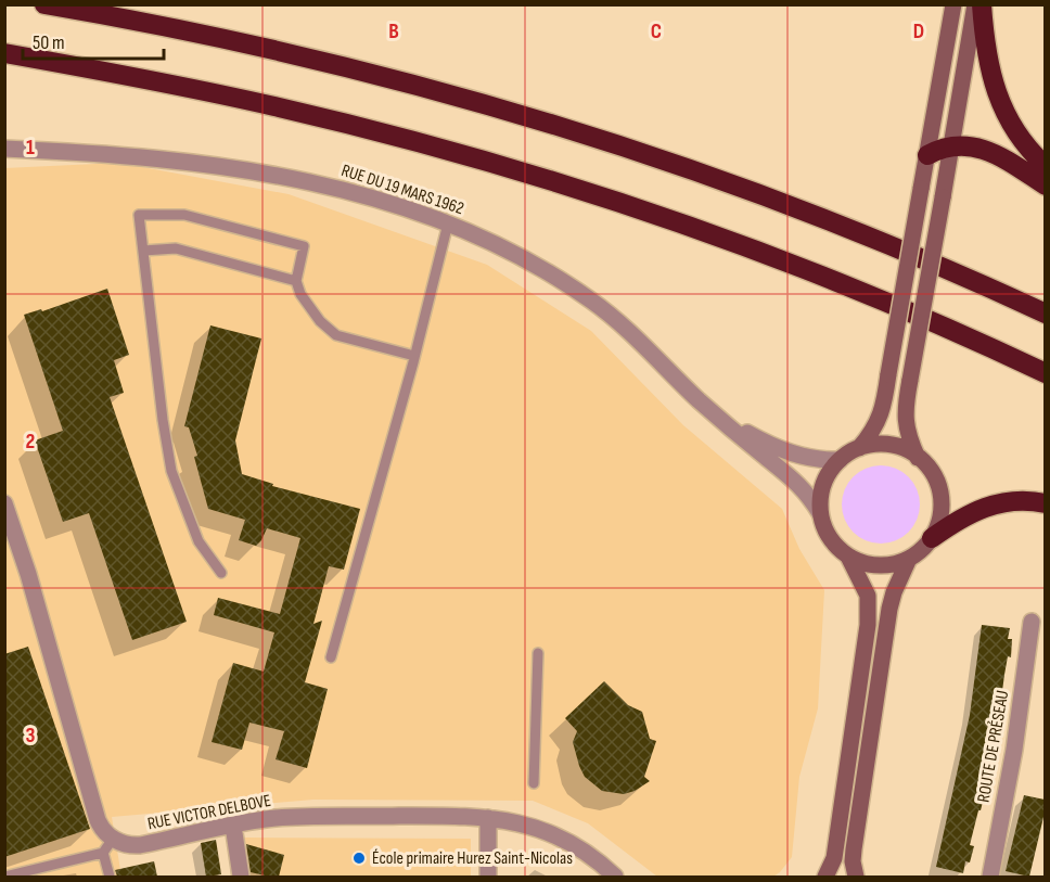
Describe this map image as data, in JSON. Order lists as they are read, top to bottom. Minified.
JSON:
{"streets":{"street":["RUE DU 19 MARS 1962","ROUTE DE PRÉSEAU","RUE VICTOR DELBOVE"]},"places":["École primaire Hurez Saint-Nicolas"],"scale_bar":"50 m","grid":{"columns":["B","C","D"],"rows":["1","2","3"]}}
